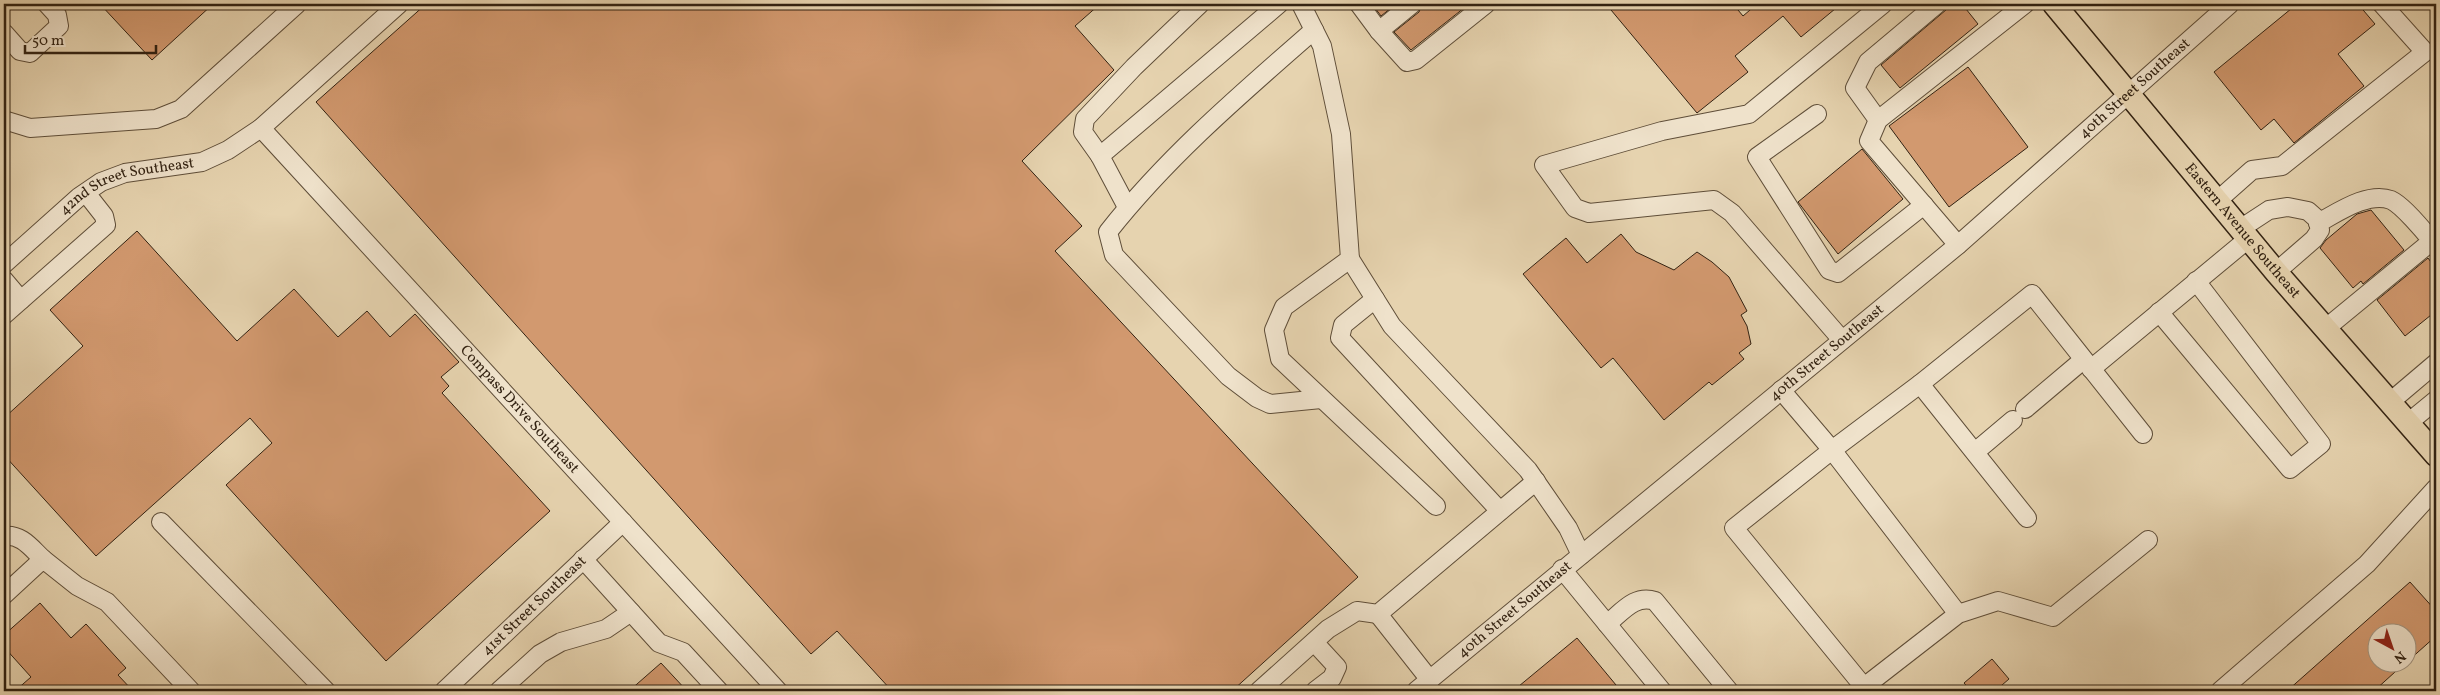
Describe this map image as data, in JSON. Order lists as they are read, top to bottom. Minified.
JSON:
{"streets":{"main road":["Eastern Avenue Southeast"],"street":["40th Street Southeast","42nd Street Southeast","Compass Drive Southeast","41st Street Southeast"]},"crossings":[["40th Street Southeast","Eastern Avenue Southeast"],["42nd Street Southeast","Compass Drive Southeast"],["Compass Drive Southeast","41st Street Southeast"]],"scale_bar":"50 m","north":"bottom right"}
